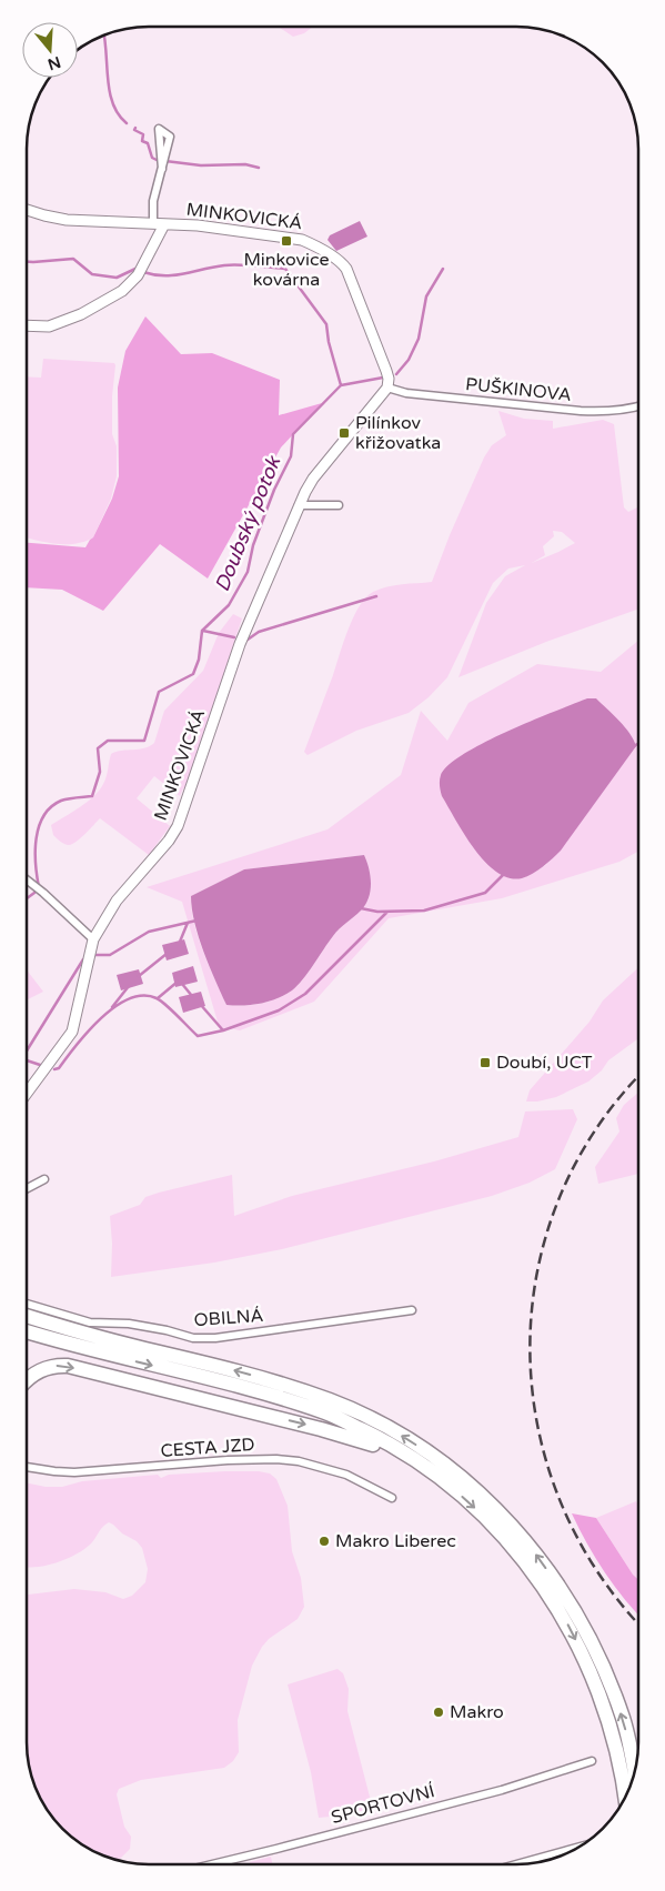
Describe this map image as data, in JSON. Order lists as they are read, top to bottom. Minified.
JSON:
{"streets":{"street":["MINKOVICKÁ","PUŠKINOVA","OBILNÁ","CESTA JZD","SPORTOVNÍ"]},"crossings":[["MINKOVICKÁ","PUŠKINOVA"]],"water":["Doubský potok"],"places":{"transit":["Minkovice kovárna","Pilínkov křižovatka","Doubí, UCT"],"other":["Makro Liberec","Makro"]},"north":"bottom"}
